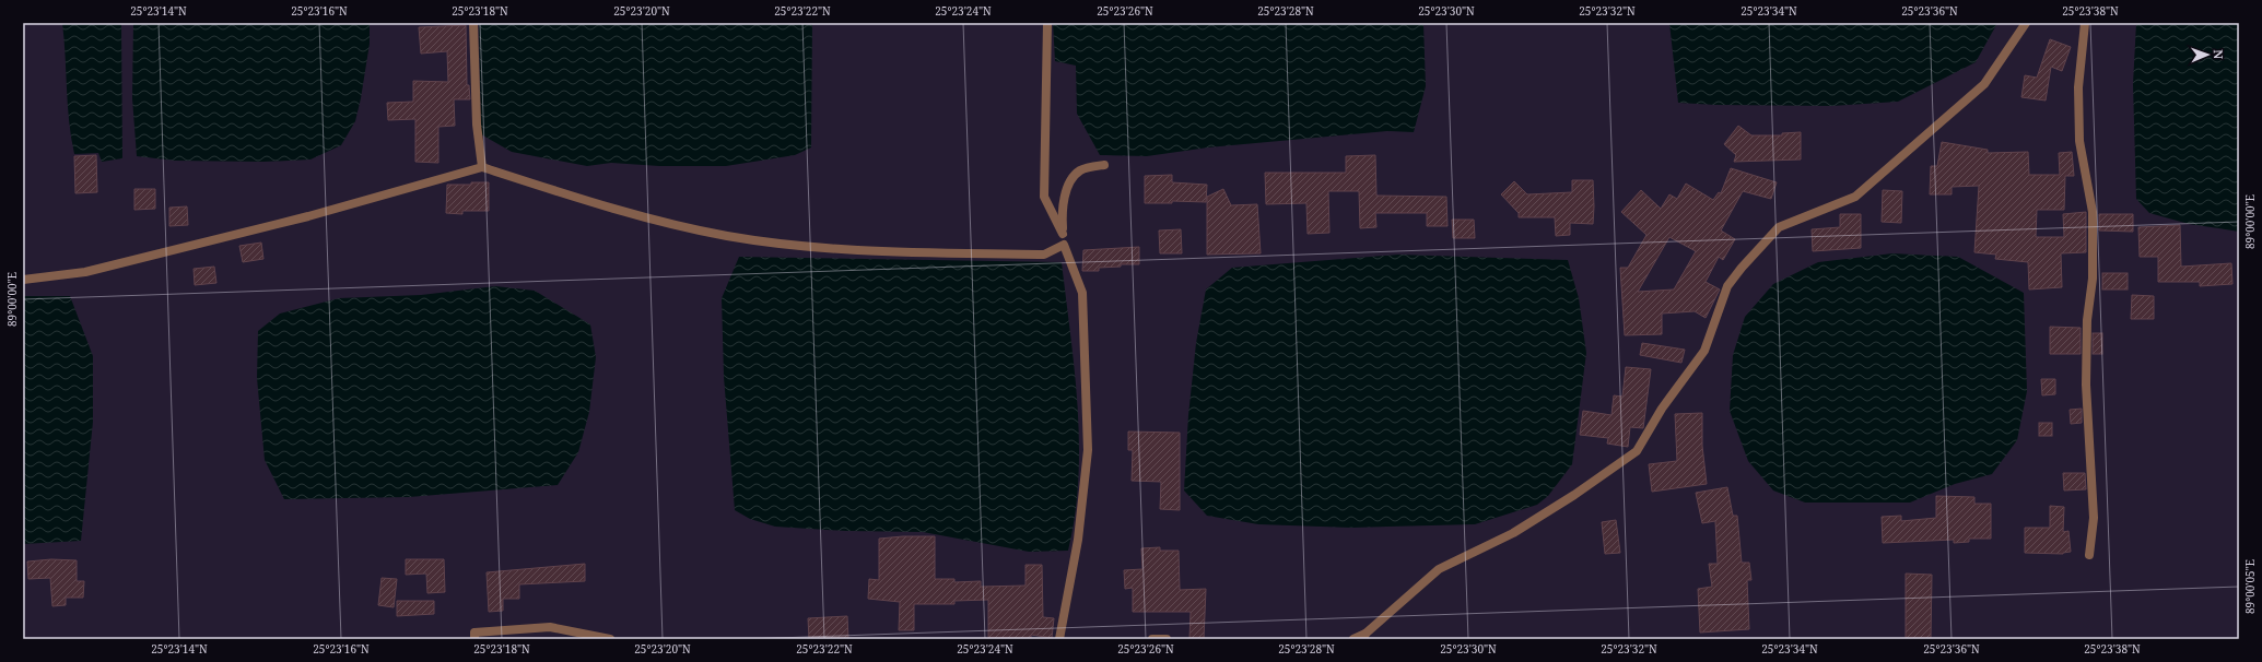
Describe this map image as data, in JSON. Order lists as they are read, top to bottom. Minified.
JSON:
{"north":"right","coordinates":["25°23'14\"N","25°23'16\"N","25°23'18\"N","25°23'20\"N","25°23'22\"N","25°23'24\"N","25°23'26\"N","25°23'28\"N","25°23'30\"N","25°23'32\"N","25°23'34\"N","25°23'36\"N","25°23'38\"N","89°00'00\"E","89°00'05\"E"]}
